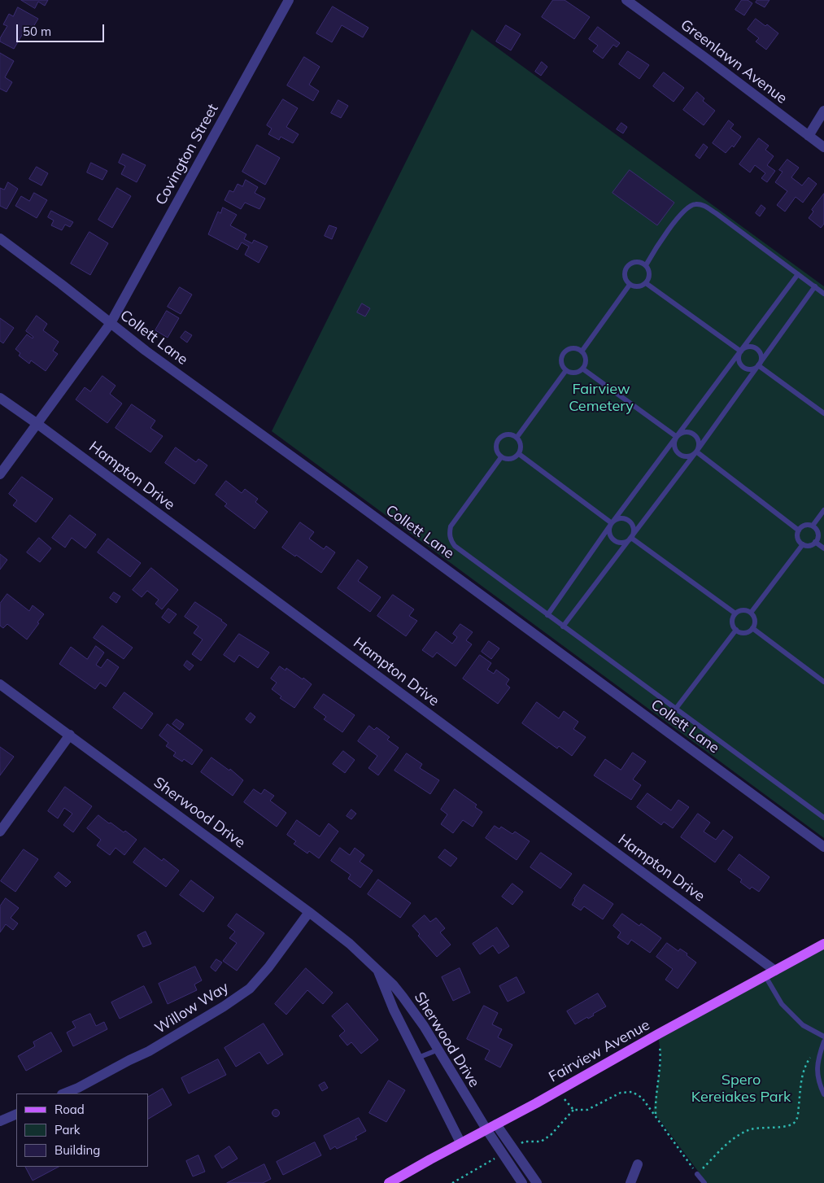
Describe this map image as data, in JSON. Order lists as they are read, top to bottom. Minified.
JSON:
{"streets":{"main road":["Fairview Avenue"],"street":["Greenlawn Avenue","Covington Street","Collett Lane","Hampton Drive","Sherwood Drive","Willow Way"]},"crossings":[["Covington Street","Collett Lane"],["Covington Street","Hampton Drive"],["Hampton Drive","Fairview Avenue"],["Sherwood Drive","Willow Way"],["Sherwood Drive","Fairview Avenue"]],"parks":["Fairview Cemetery","Spero Kereiakes Park"],"legend":["Road","Park","Building"],"scale_bar":"50 m"}
